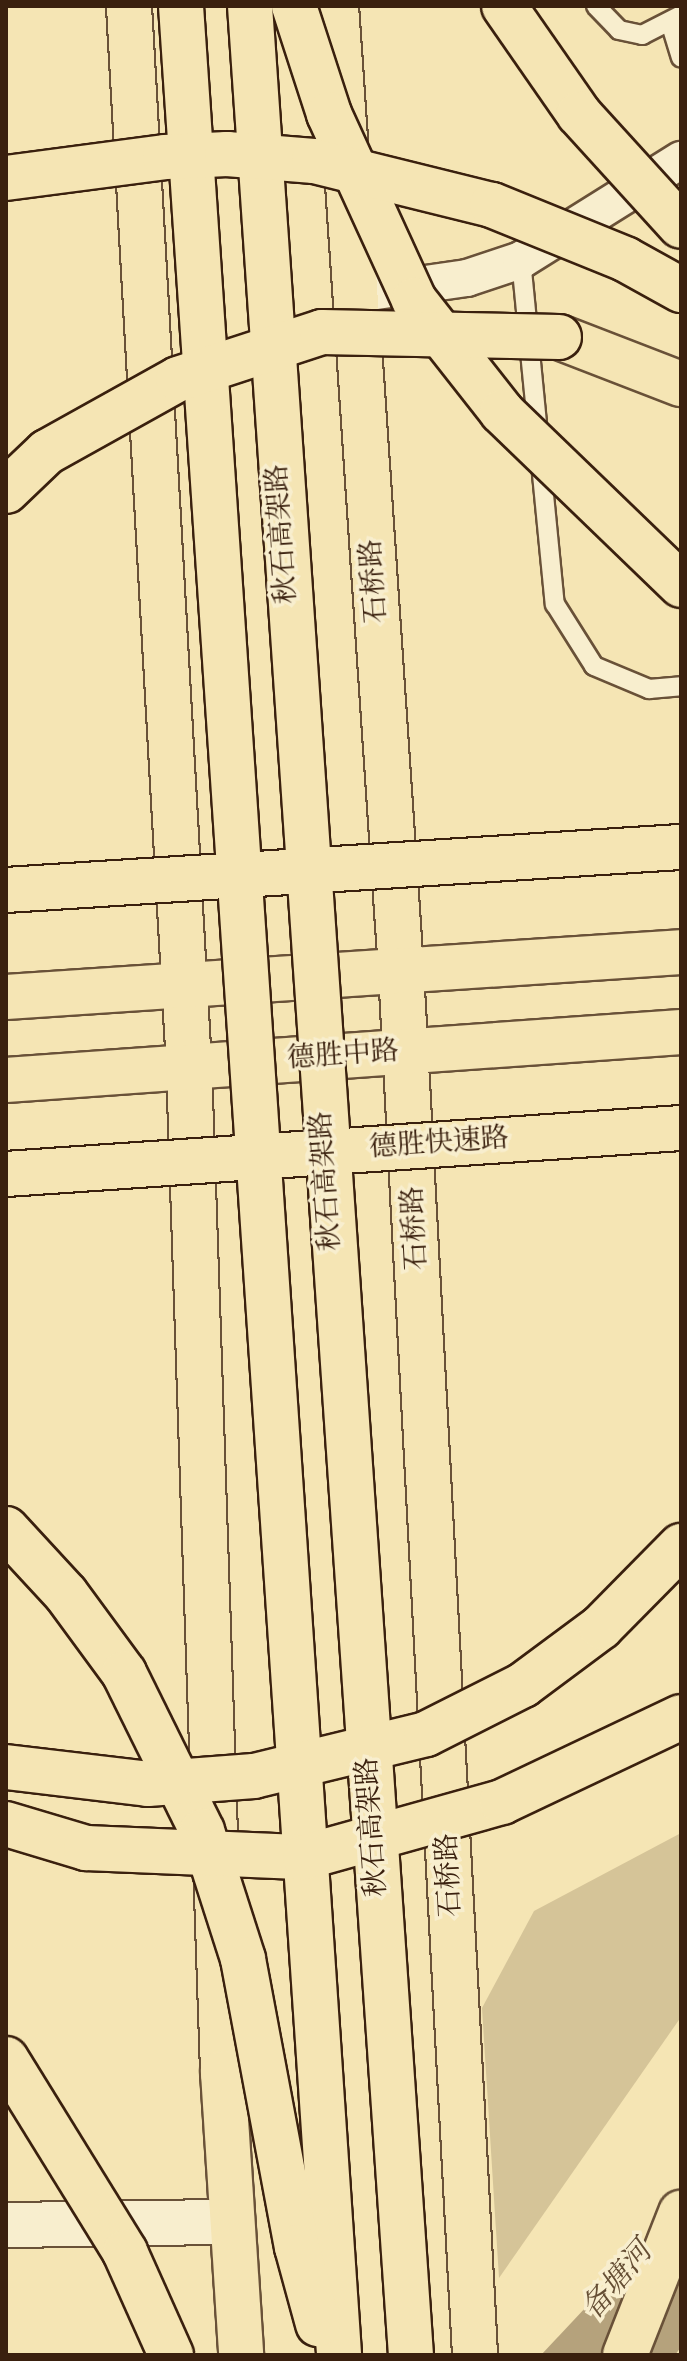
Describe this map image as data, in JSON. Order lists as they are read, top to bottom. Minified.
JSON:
{"streets":{"main road":["秋石高架路","石桥路","德胜中路","德胜快速路"]},"crossings":[["石桥路","德胜中路"]],"water":["备塘河"]}
